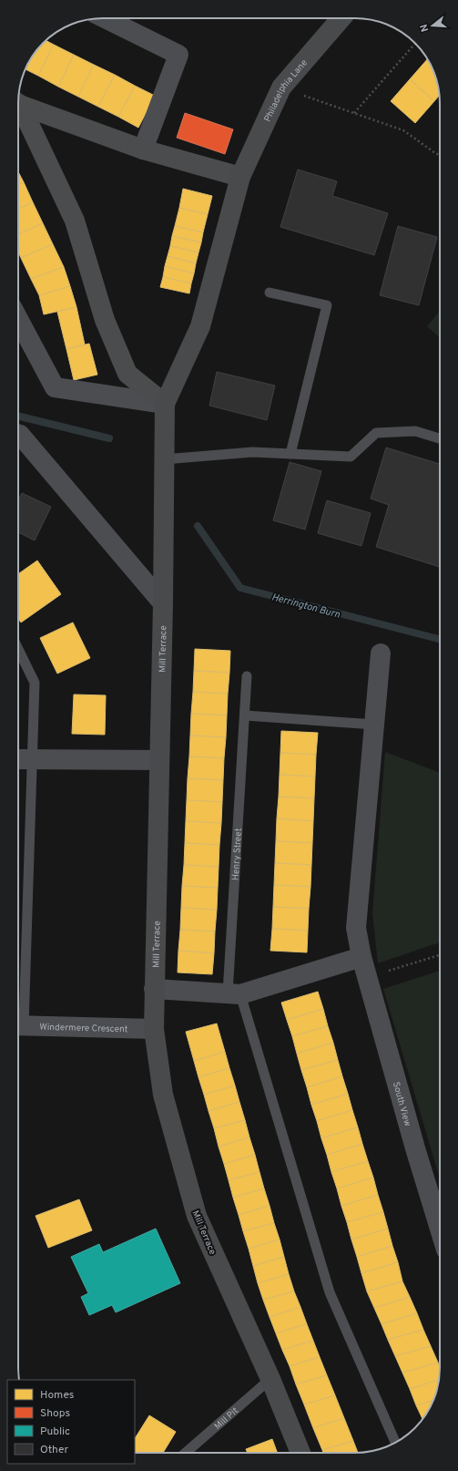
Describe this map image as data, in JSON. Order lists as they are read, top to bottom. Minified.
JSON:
{"streets":{"main road":["Philadelphia Lane","Mill Terrace"],"street":["Windermere Crescent","South View"],"lane":["Henry Street","Mill Pit"]},"crossings":[["Philadelphia Lane","Mill Terrace"],["Mill Terrace","Windermere Crescent"],["Mill Terrace","Mill Pit"]],"water":["Herrington Burn"],"legend":["Homes","Shops","Public","Other"],"north":"left"}
